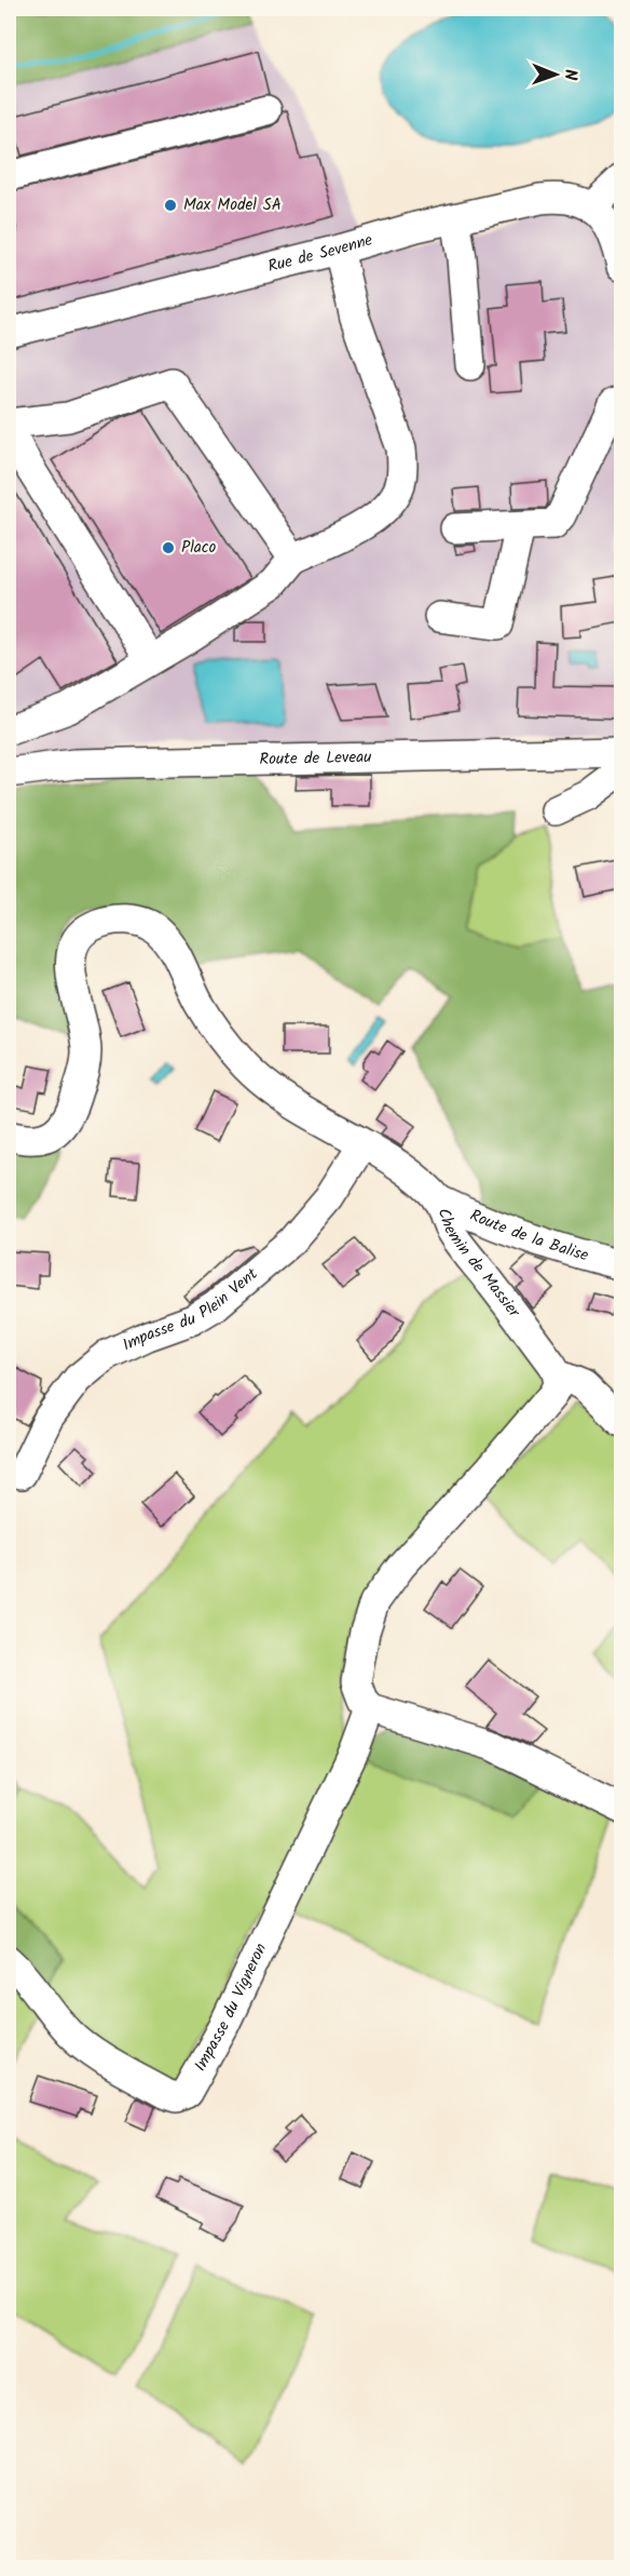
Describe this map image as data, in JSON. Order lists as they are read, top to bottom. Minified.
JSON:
{"streets":{"street":["Rue de Sevenne","Route de Leveau","Route de la Balise","Chemin de Massier","Impasse du Plein Vent","Impasse du Vigneron"]},"crossings":[["Route de la Balise","Chemin de Massier"],["Chemin de Massier","Impasse du Plein Vent"]],"places":["Max Model SA","Placo"],"north":"right"}
